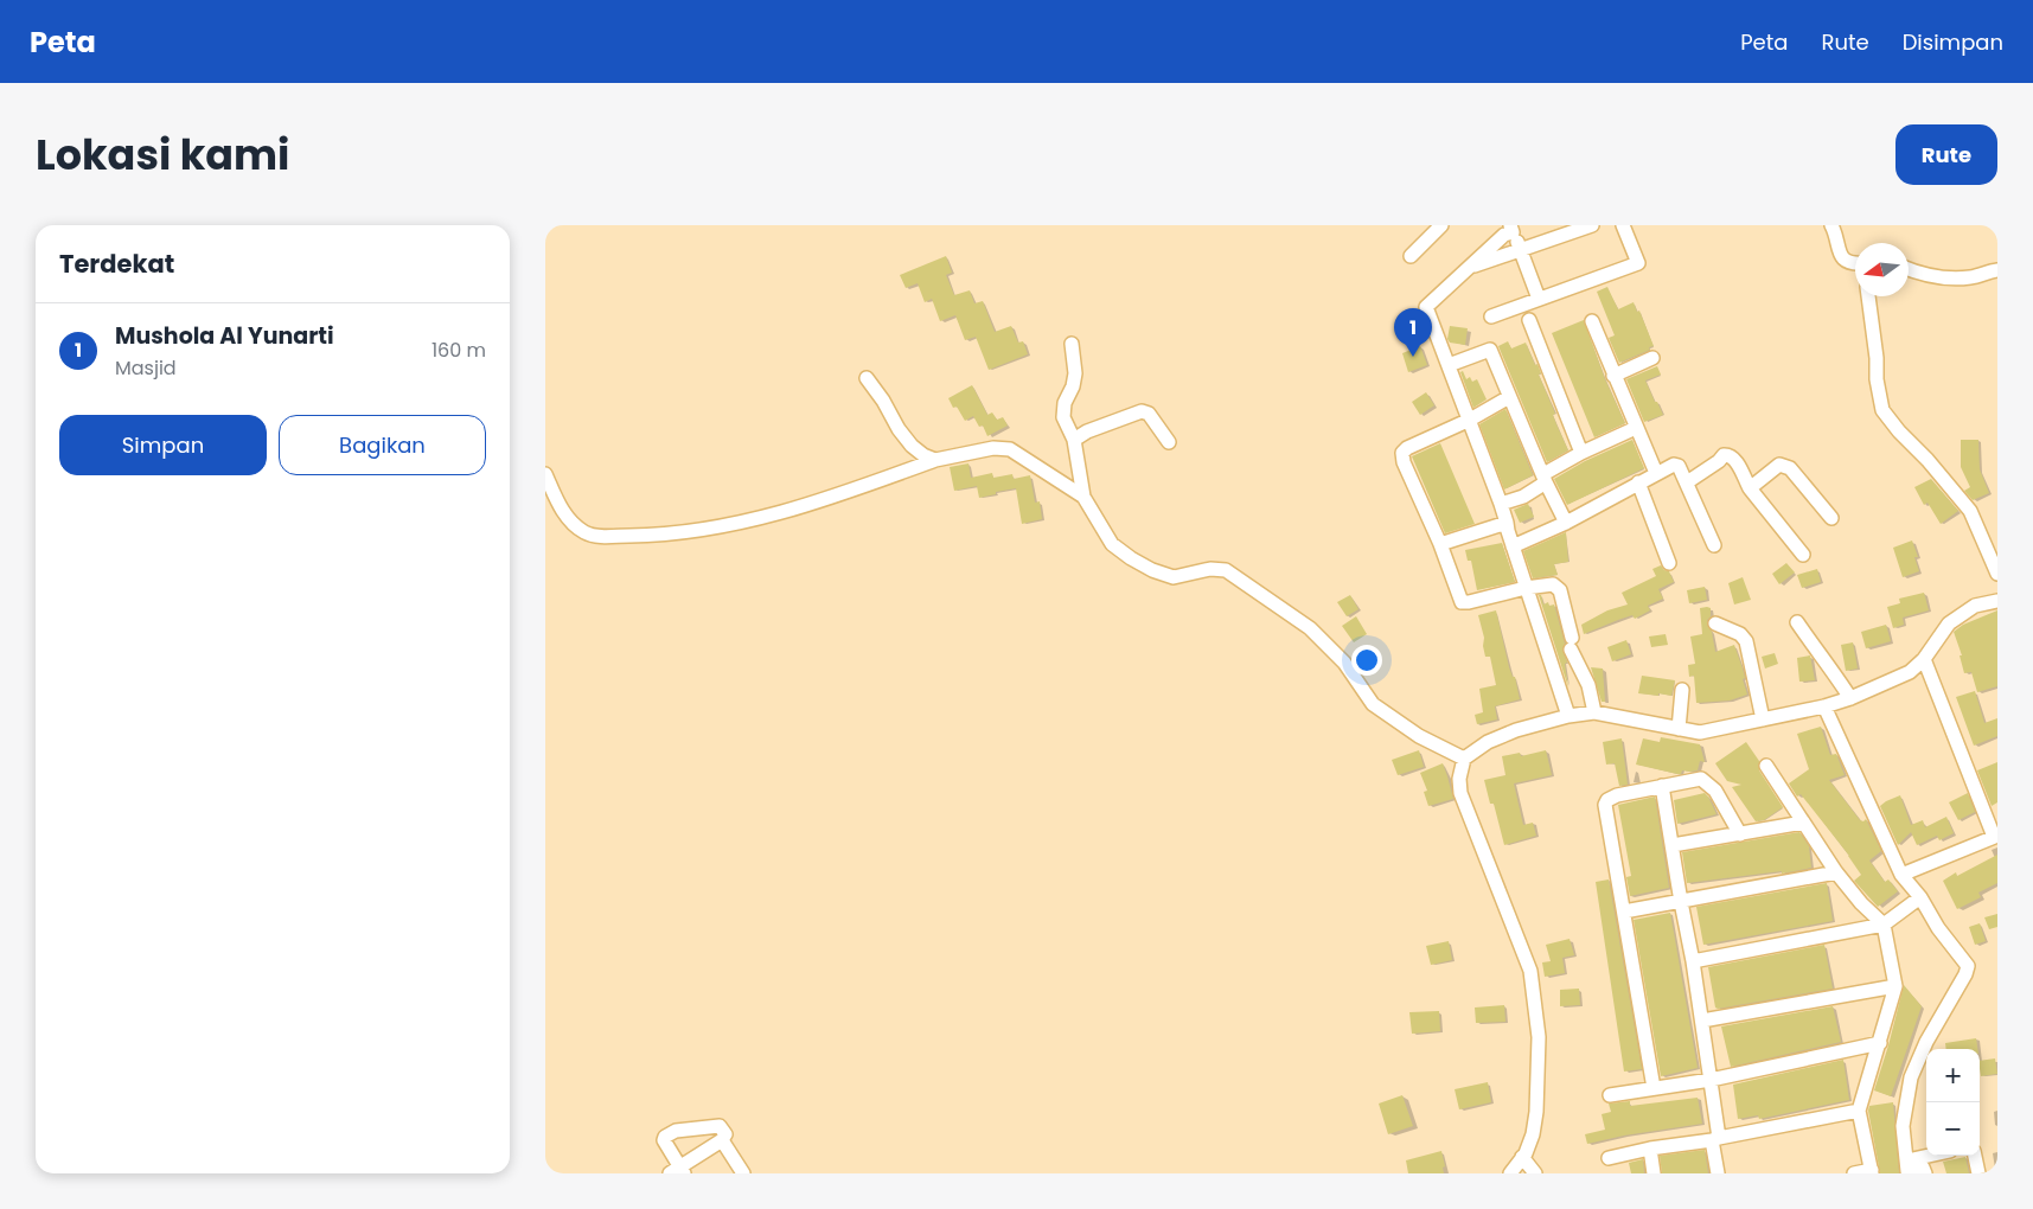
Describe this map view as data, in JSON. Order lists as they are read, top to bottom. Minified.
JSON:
{"north":"left","page":{"header":"Peta","nav":["Peta","Rute","Disimpan"],"title":"Lokasi kami","buttons":["Rute",["Simpan","Bagikan"]],"heading":"Terdekat","list":[{"mark":"1","name":"Mushola Al Yunarti","note":"Masjid","value":"160 m"}],"pins":"1","map_buttons":["+","−"]}}
